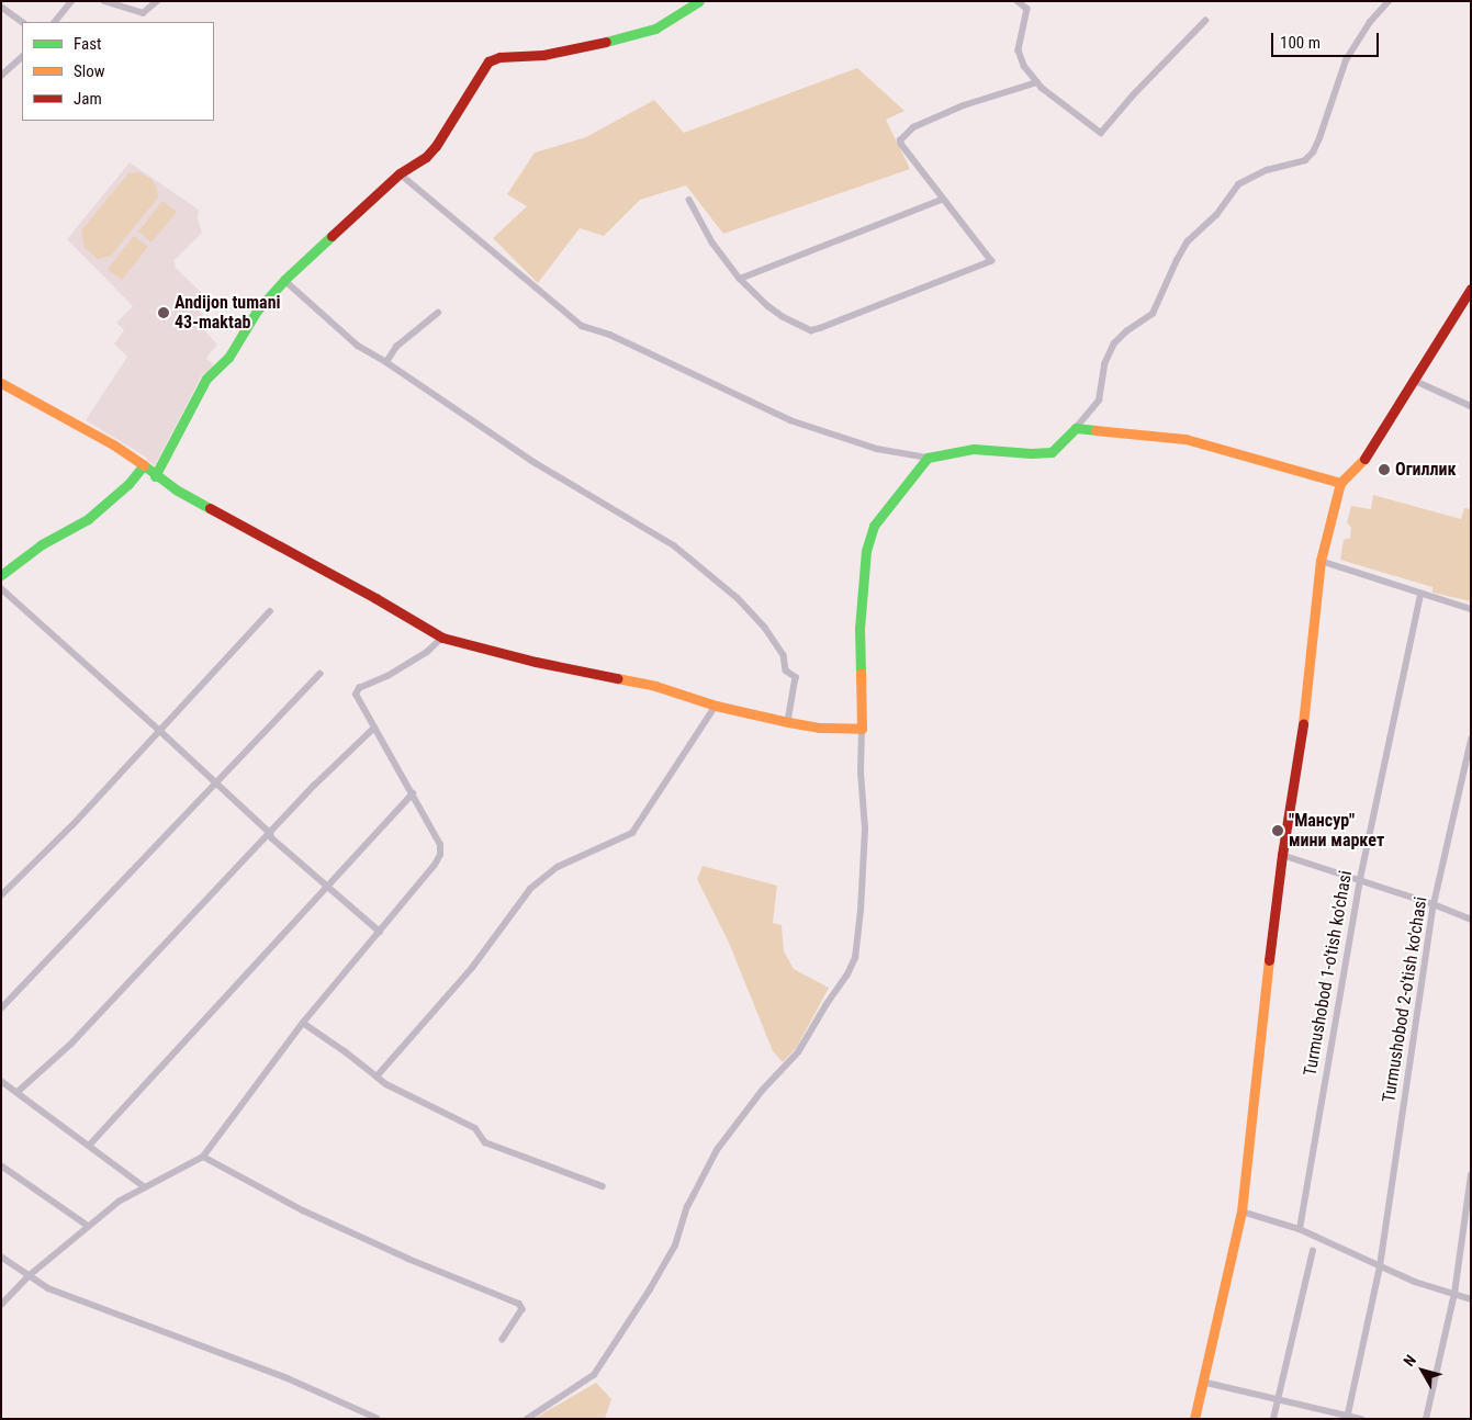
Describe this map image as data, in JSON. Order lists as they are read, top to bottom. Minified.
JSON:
{"streets":{"street":["Turmushobod 1-o'tish ko'chasi","Turmushobod 2-o'tish ko'chasi"]},"places":["Andijon tumani 43-maktab","Огиллик","\"Мансур\" мини маркет"],"legend":["Fast","Slow","Jam"],"scale_bar":"100 m","north":"top left"}
